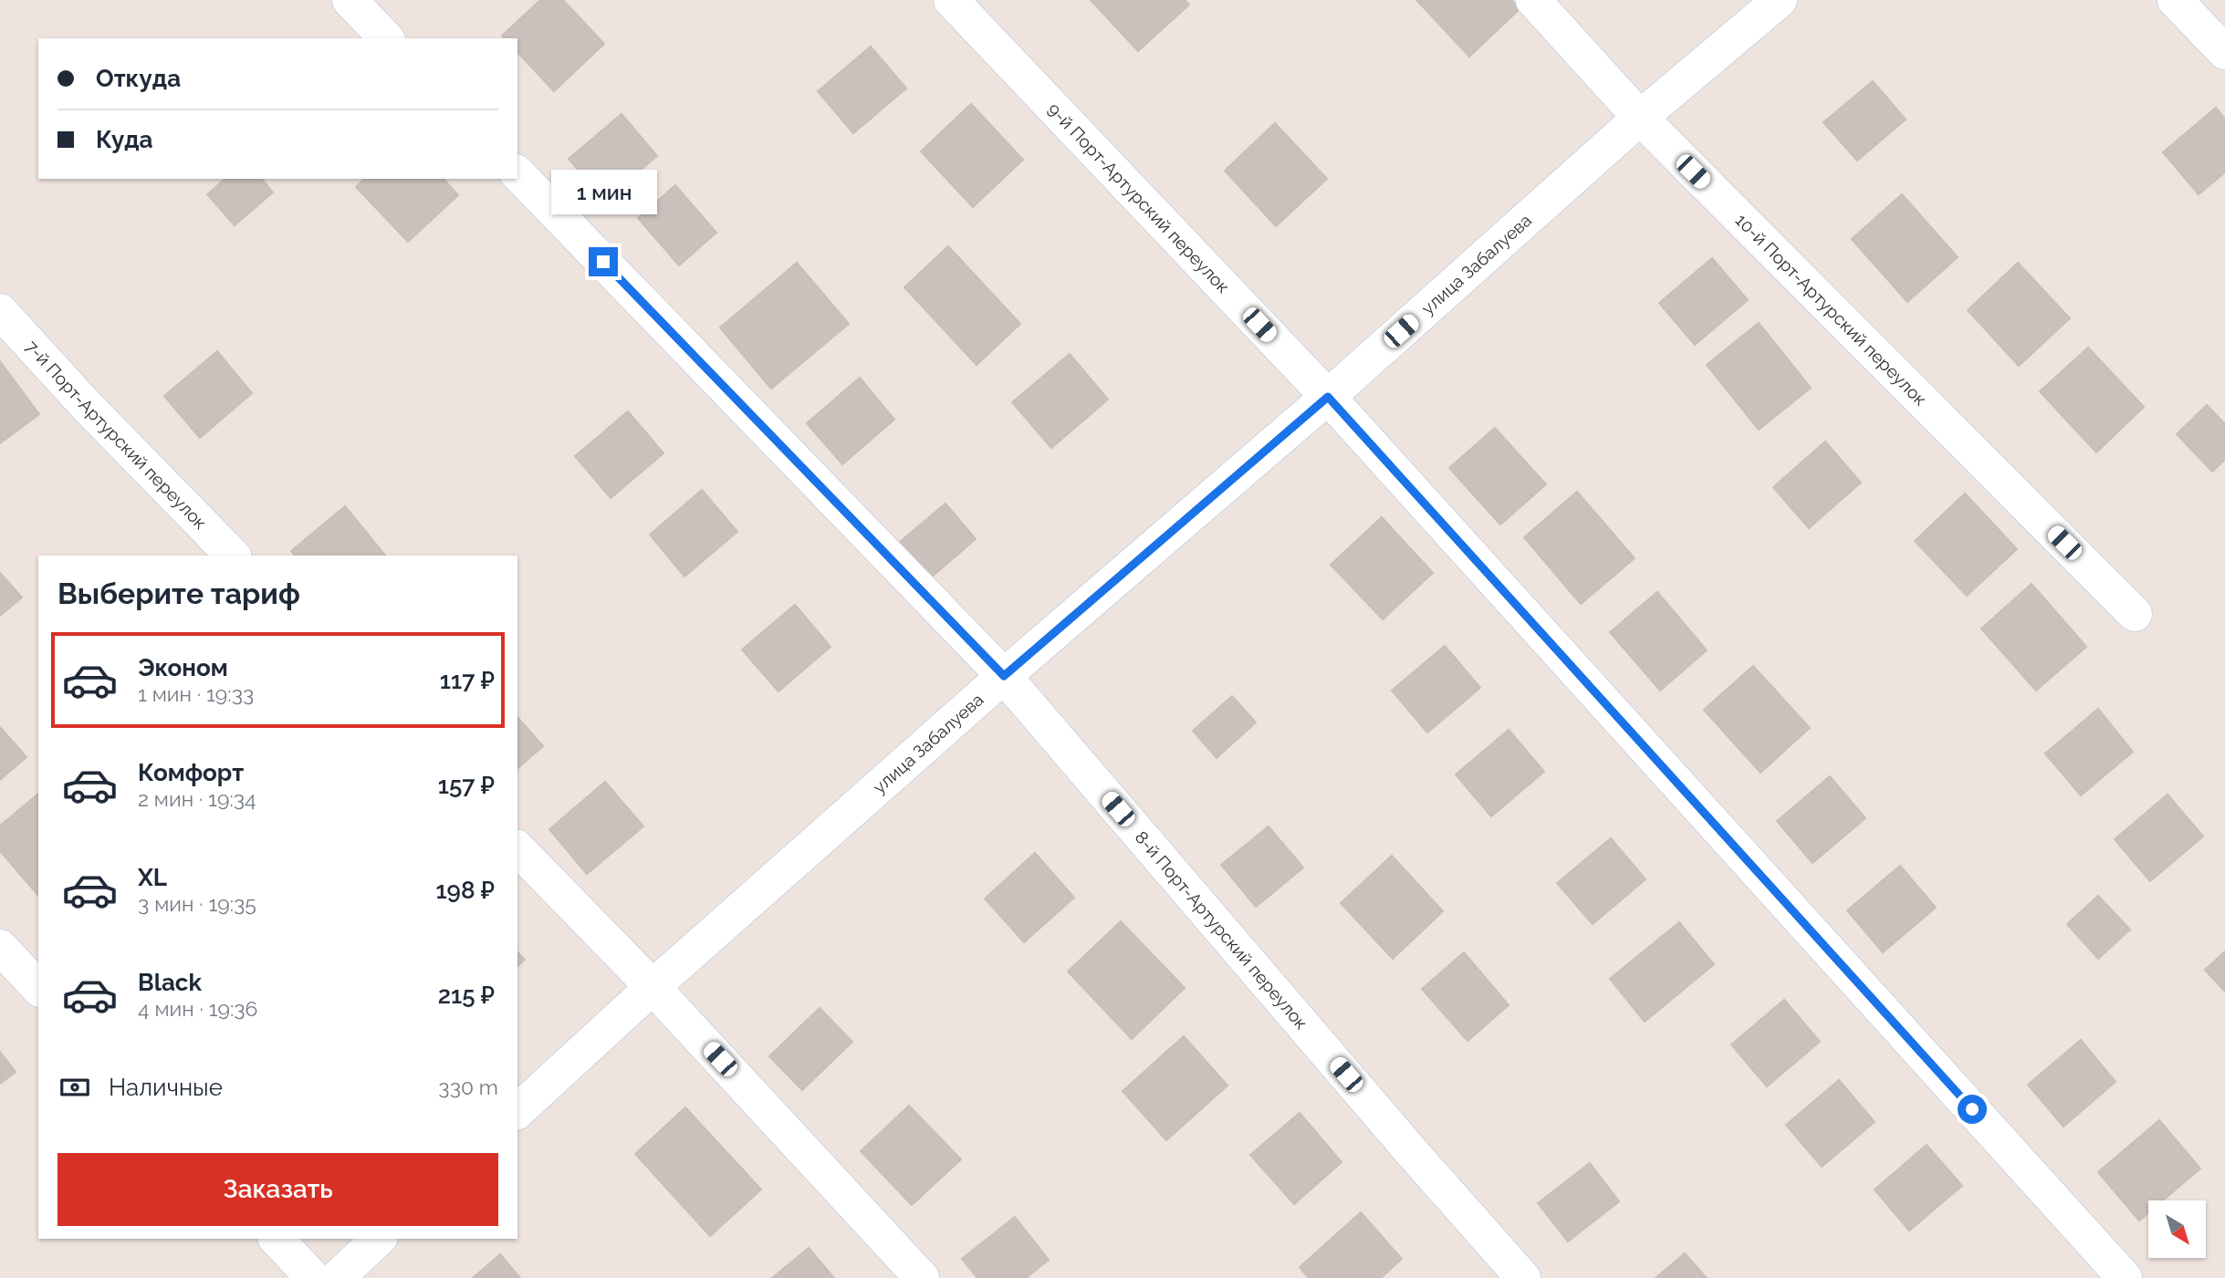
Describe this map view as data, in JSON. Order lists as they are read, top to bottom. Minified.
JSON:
{"streets":{"street":["9-й Порт-Артурский переулок","улица Забалуева","10-й Порт-Артурский переулок","7-й Порт-Артурский переулок","8-й Порт-Артурский переулок"]},"crossings":[["9-й Порт-Артурский переулок","улица Забалуева"],["улица Забалуева","10-й Порт-Артурский переулок"],["улица Забалуева","8-й Порт-Артурский переулок"]],"north":"bottom right","page":{"banner":["Откуда","Куда"],"bubble":"1 мин","heading":"Выберите тариф","list":[{"name":"Эконом","note":"1 мин · 19:33","value":"117 ₽"},{"name":"Комфорт","note":"2 мин · 19:34","value":"157 ₽"},{"name":"XL","note":"3 мин · 19:35","value":"198 ₽"},{"name":"Black","note":"4 мин · 19:36","value":"215 ₽"}],"pay":["Наличные","330 m"],"buttons":"Заказать"}}
